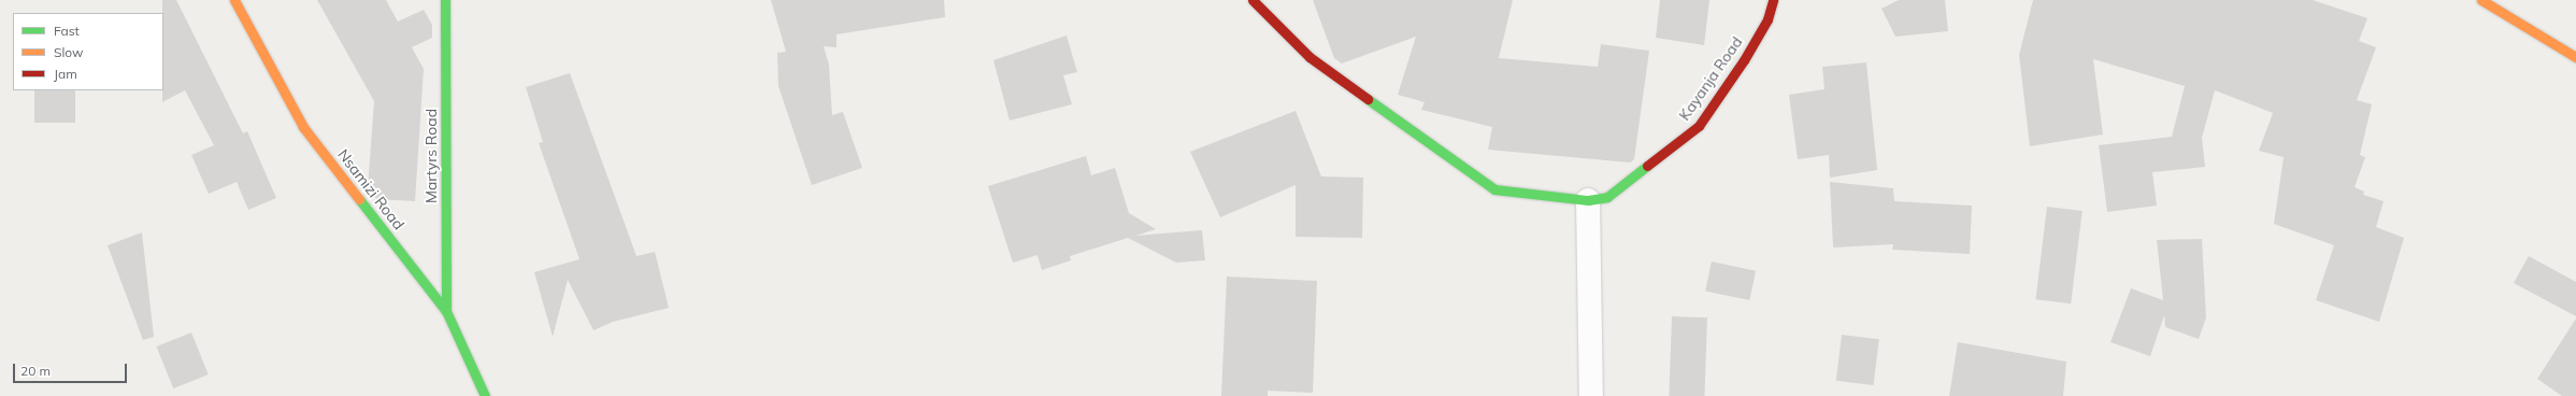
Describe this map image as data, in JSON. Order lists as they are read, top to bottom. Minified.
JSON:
{"streets":{"street":["Kayanja Road","Martyrs Road","Nsamizi Road"]},"crossings":[["Martyrs Road","Nsamizi Road"]],"legend":["Fast","Slow","Jam"],"scale_bar":"20 m"}
